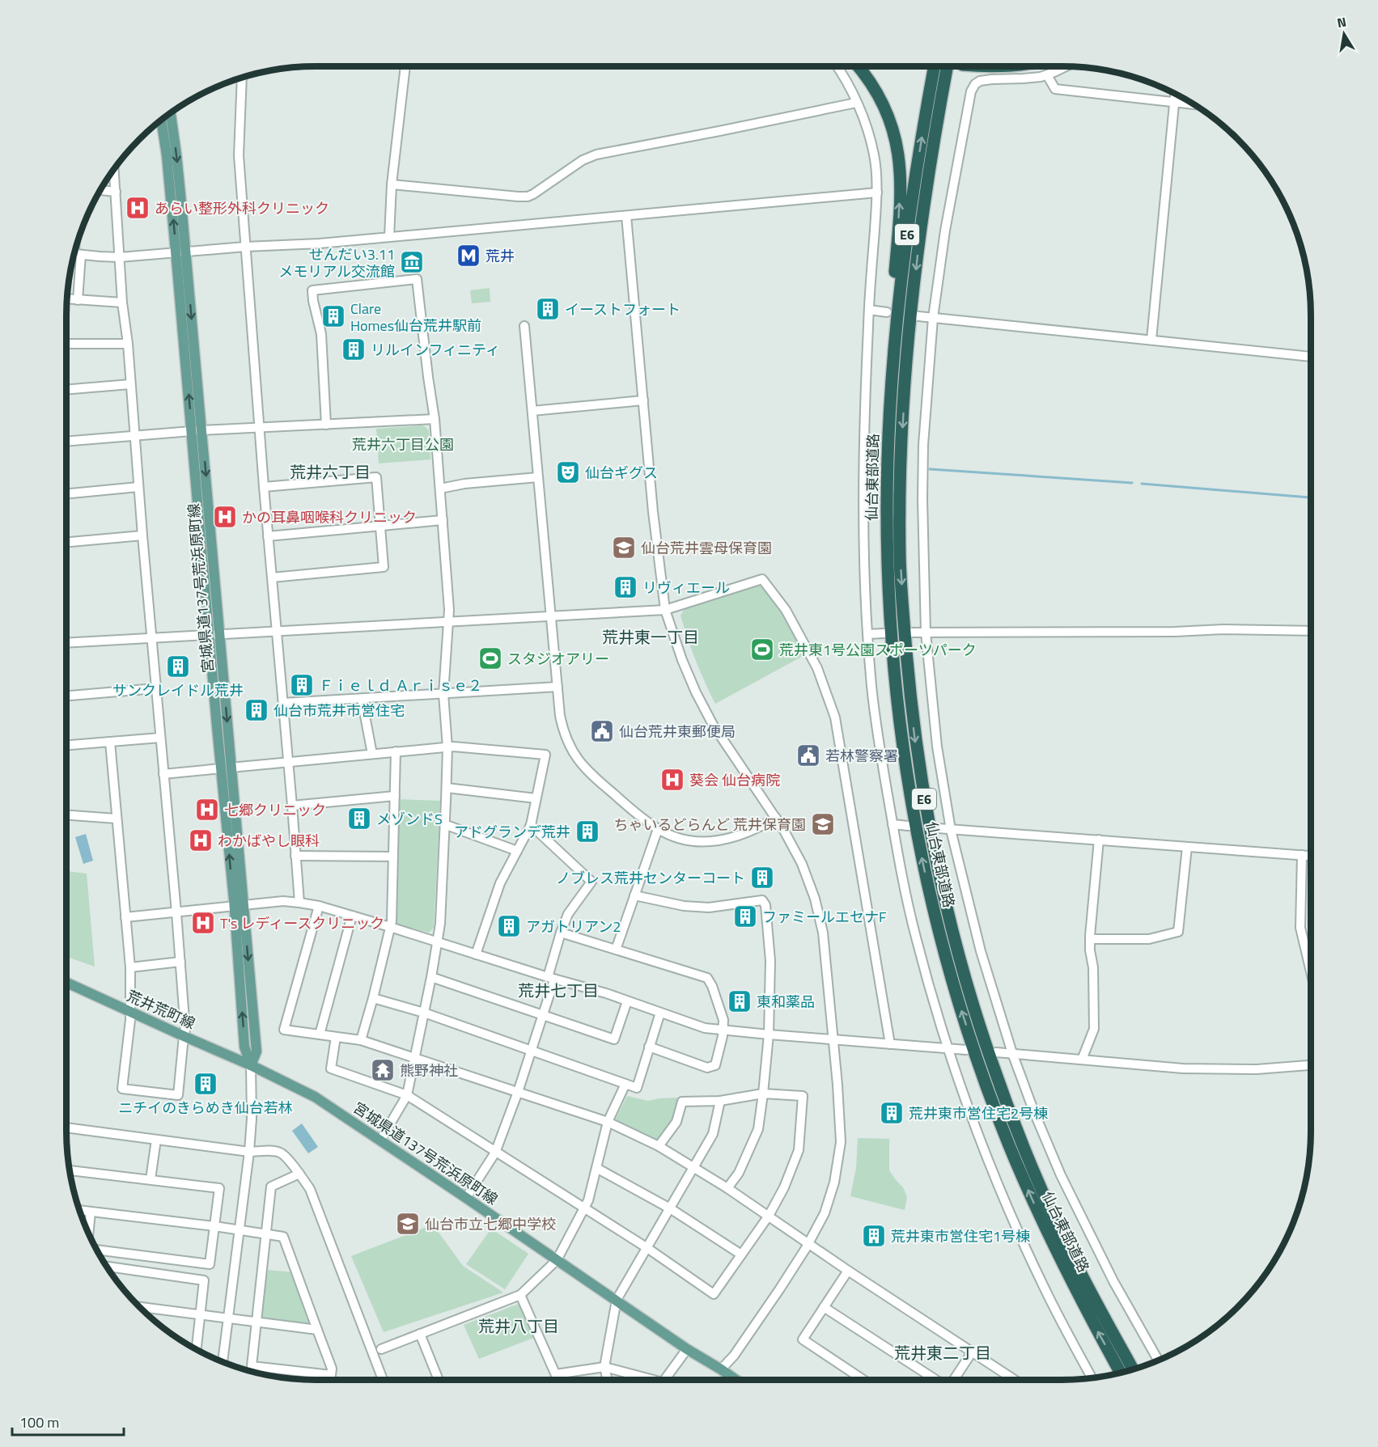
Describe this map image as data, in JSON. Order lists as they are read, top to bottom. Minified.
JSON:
{"streets":{"highway":["E6","仙台東部道路"],"main road":["宮城県道137号荒浜原町線","荒井荒町線"]},"crossings":[["宮城県道137号荒浜原町線","荒井荒町線"]],"districts":["荒井六丁目","荒井東一丁目","荒井七丁目","荒井八丁目","荒井東二丁目"],"parks":["荒井六丁目公園"],"places":{"hospital":["あらい整形外科クリニック","かの耳鼻咽喉科クリニック","葵会 仙台病院","七郷クリニック","わかばやし眼科","T's レディースクリニック"],"metro station":["荒井"],"museum":["せんだい3.11 メモリアル交流館"],"building":["イーストフォート","Clare Homes仙台荒井駅前","リルインフィニティ","リヴィエール","サンクレイドル荒井","Ｆｉｅｌｄ Ａｒｉｓｅ２","仙台市荒井市営住宅","メゾンドS","アドグランデ荒井","ノブレス荒井センターコート","ファミールエセナF","アガトリアン2","東和薬品","ニチイのきらめき仙台若林","荒井東市営住宅2号棟","荒井東市営住宅1号棟"],"theatre":["仙台ギグス"],"school or university":["仙台荒井雲母保育園","ちゃいるどらんど 荒井保育園","仙台市立七郷中学校"],"sports":["荒井東1号公園スポーツパーク","スタジオアリー"],"public building":["仙台荒井東郵便局","若林警察署"],"temple":["熊野神社"]},"scale_bar":"100 m","north":"top"}
